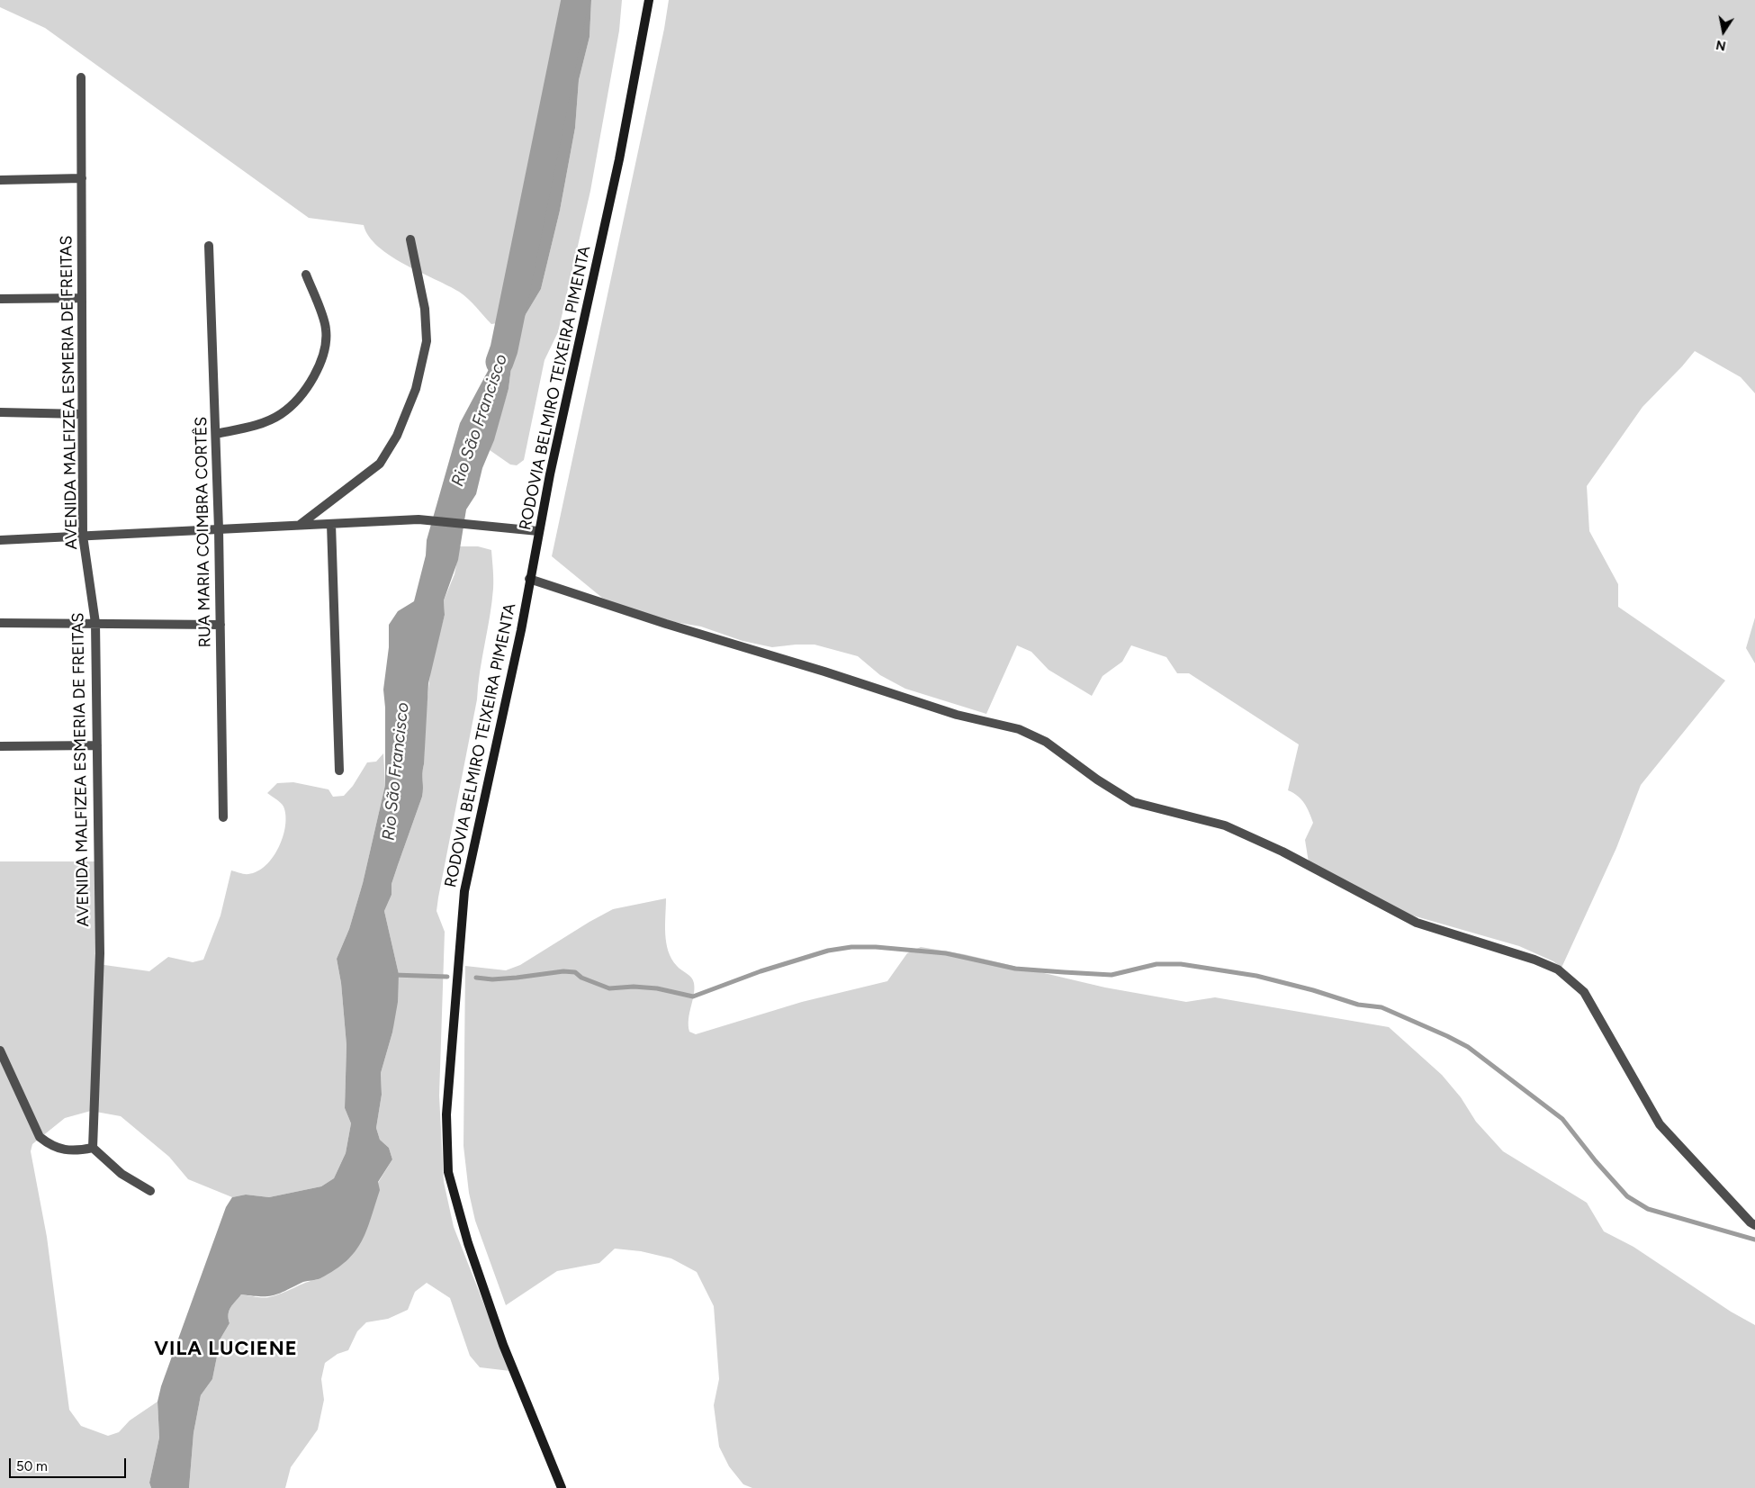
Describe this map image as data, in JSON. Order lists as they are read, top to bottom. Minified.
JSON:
{"streets":{"main road":["RODOVIA BELMIRO TEIXEIRA PIMENTA"],"street":["AVENIDA MALFIZEA ESMERIA DE FREITAS","RUA MARIA COIMBRA CORTÊS"]},"districts":["VILA LUCIENE"],"water":["Rio São Francisco"],"scale_bar":"50 m","north":"bottom"}
